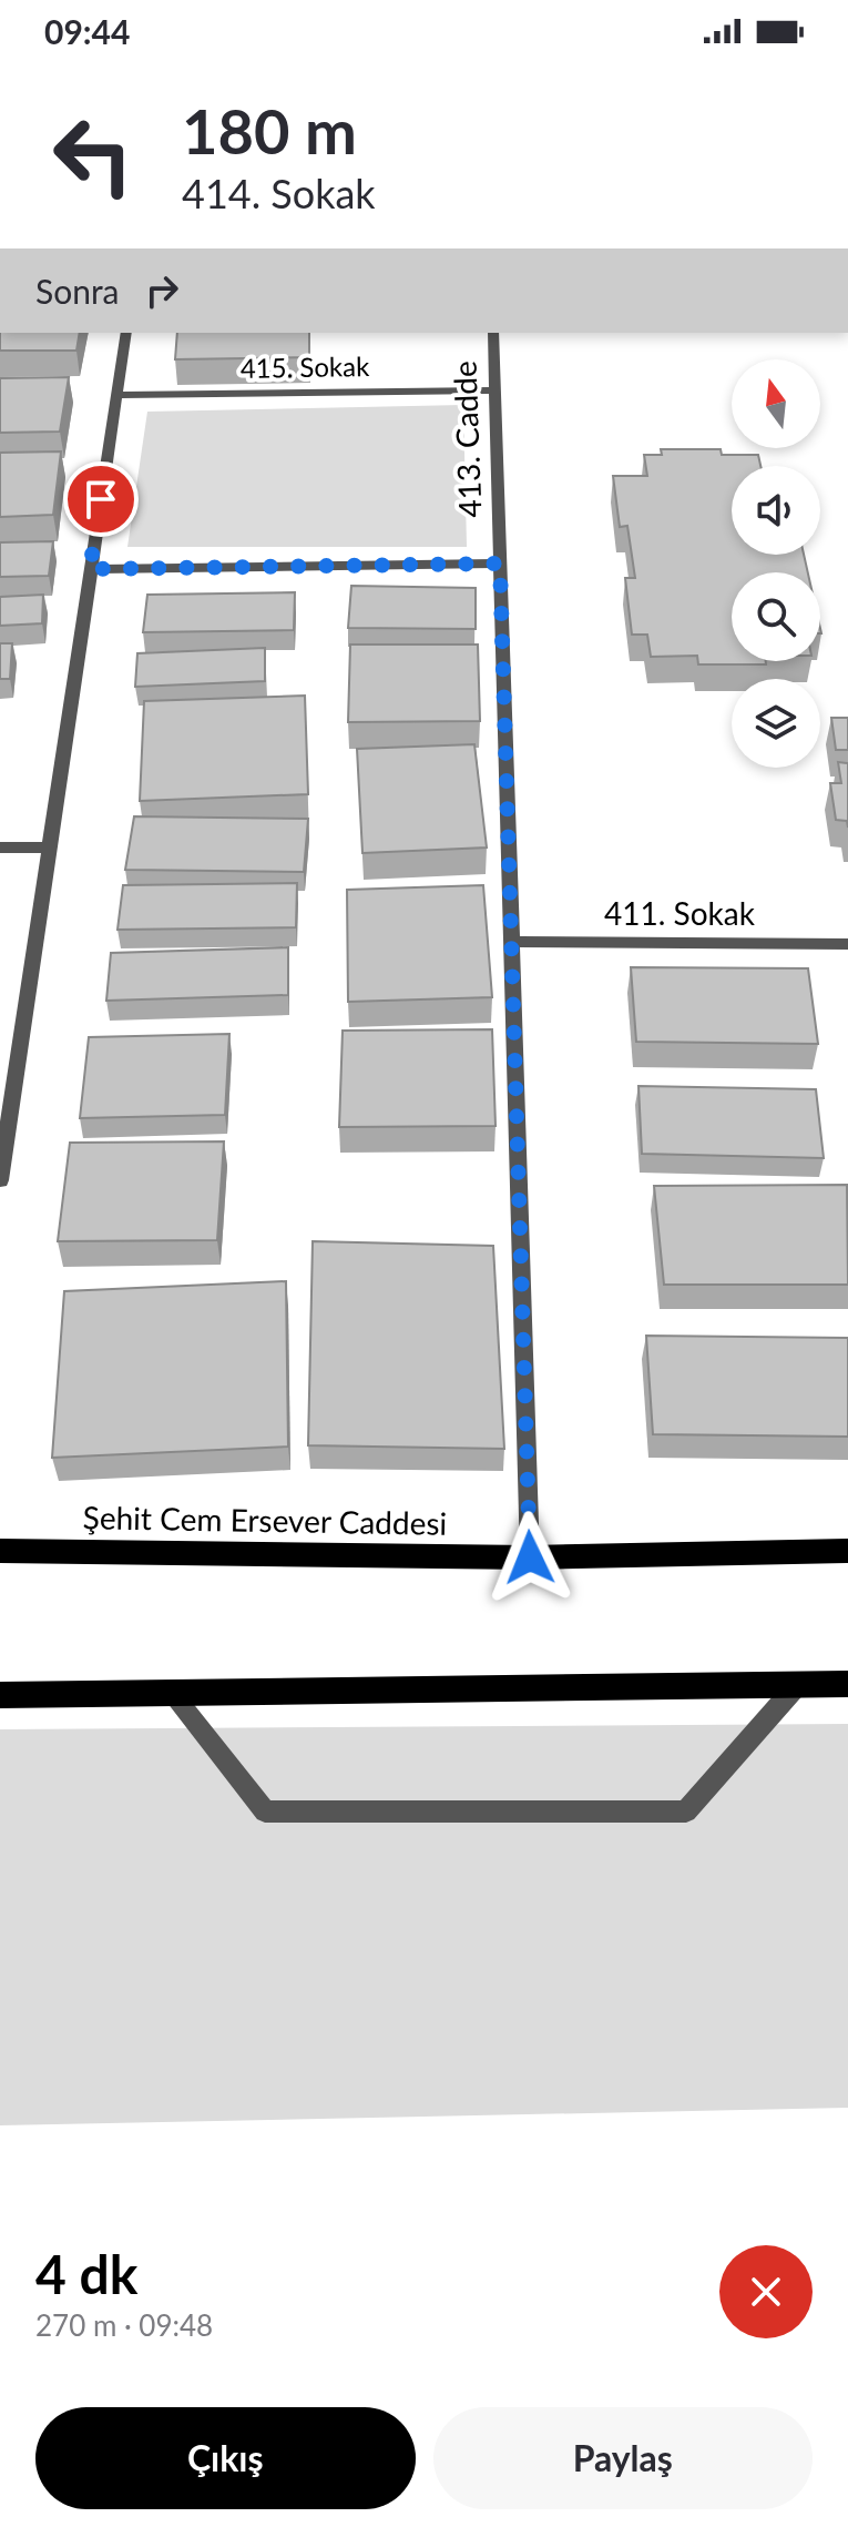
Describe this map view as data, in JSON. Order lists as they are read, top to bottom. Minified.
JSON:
{"streets":{"main road":["Şehit Cem Ersever Caddesi"],"street":["415. Sokak","413. Cadde","411. Sokak"]},"crossings":[["415. Sokak","413. Cadde"],["413. Cadde","411. Sokak"],["413. Cadde","Şehit Cem Ersever Caddesi"]],"north":"top","page":{"status":"09:44","turn":["180 m","414. Sokak"],"then":"Sonra","heading":["4 dk","270 m · 09:48"],"buttons":["Çıkış","Paylaş"]}}
